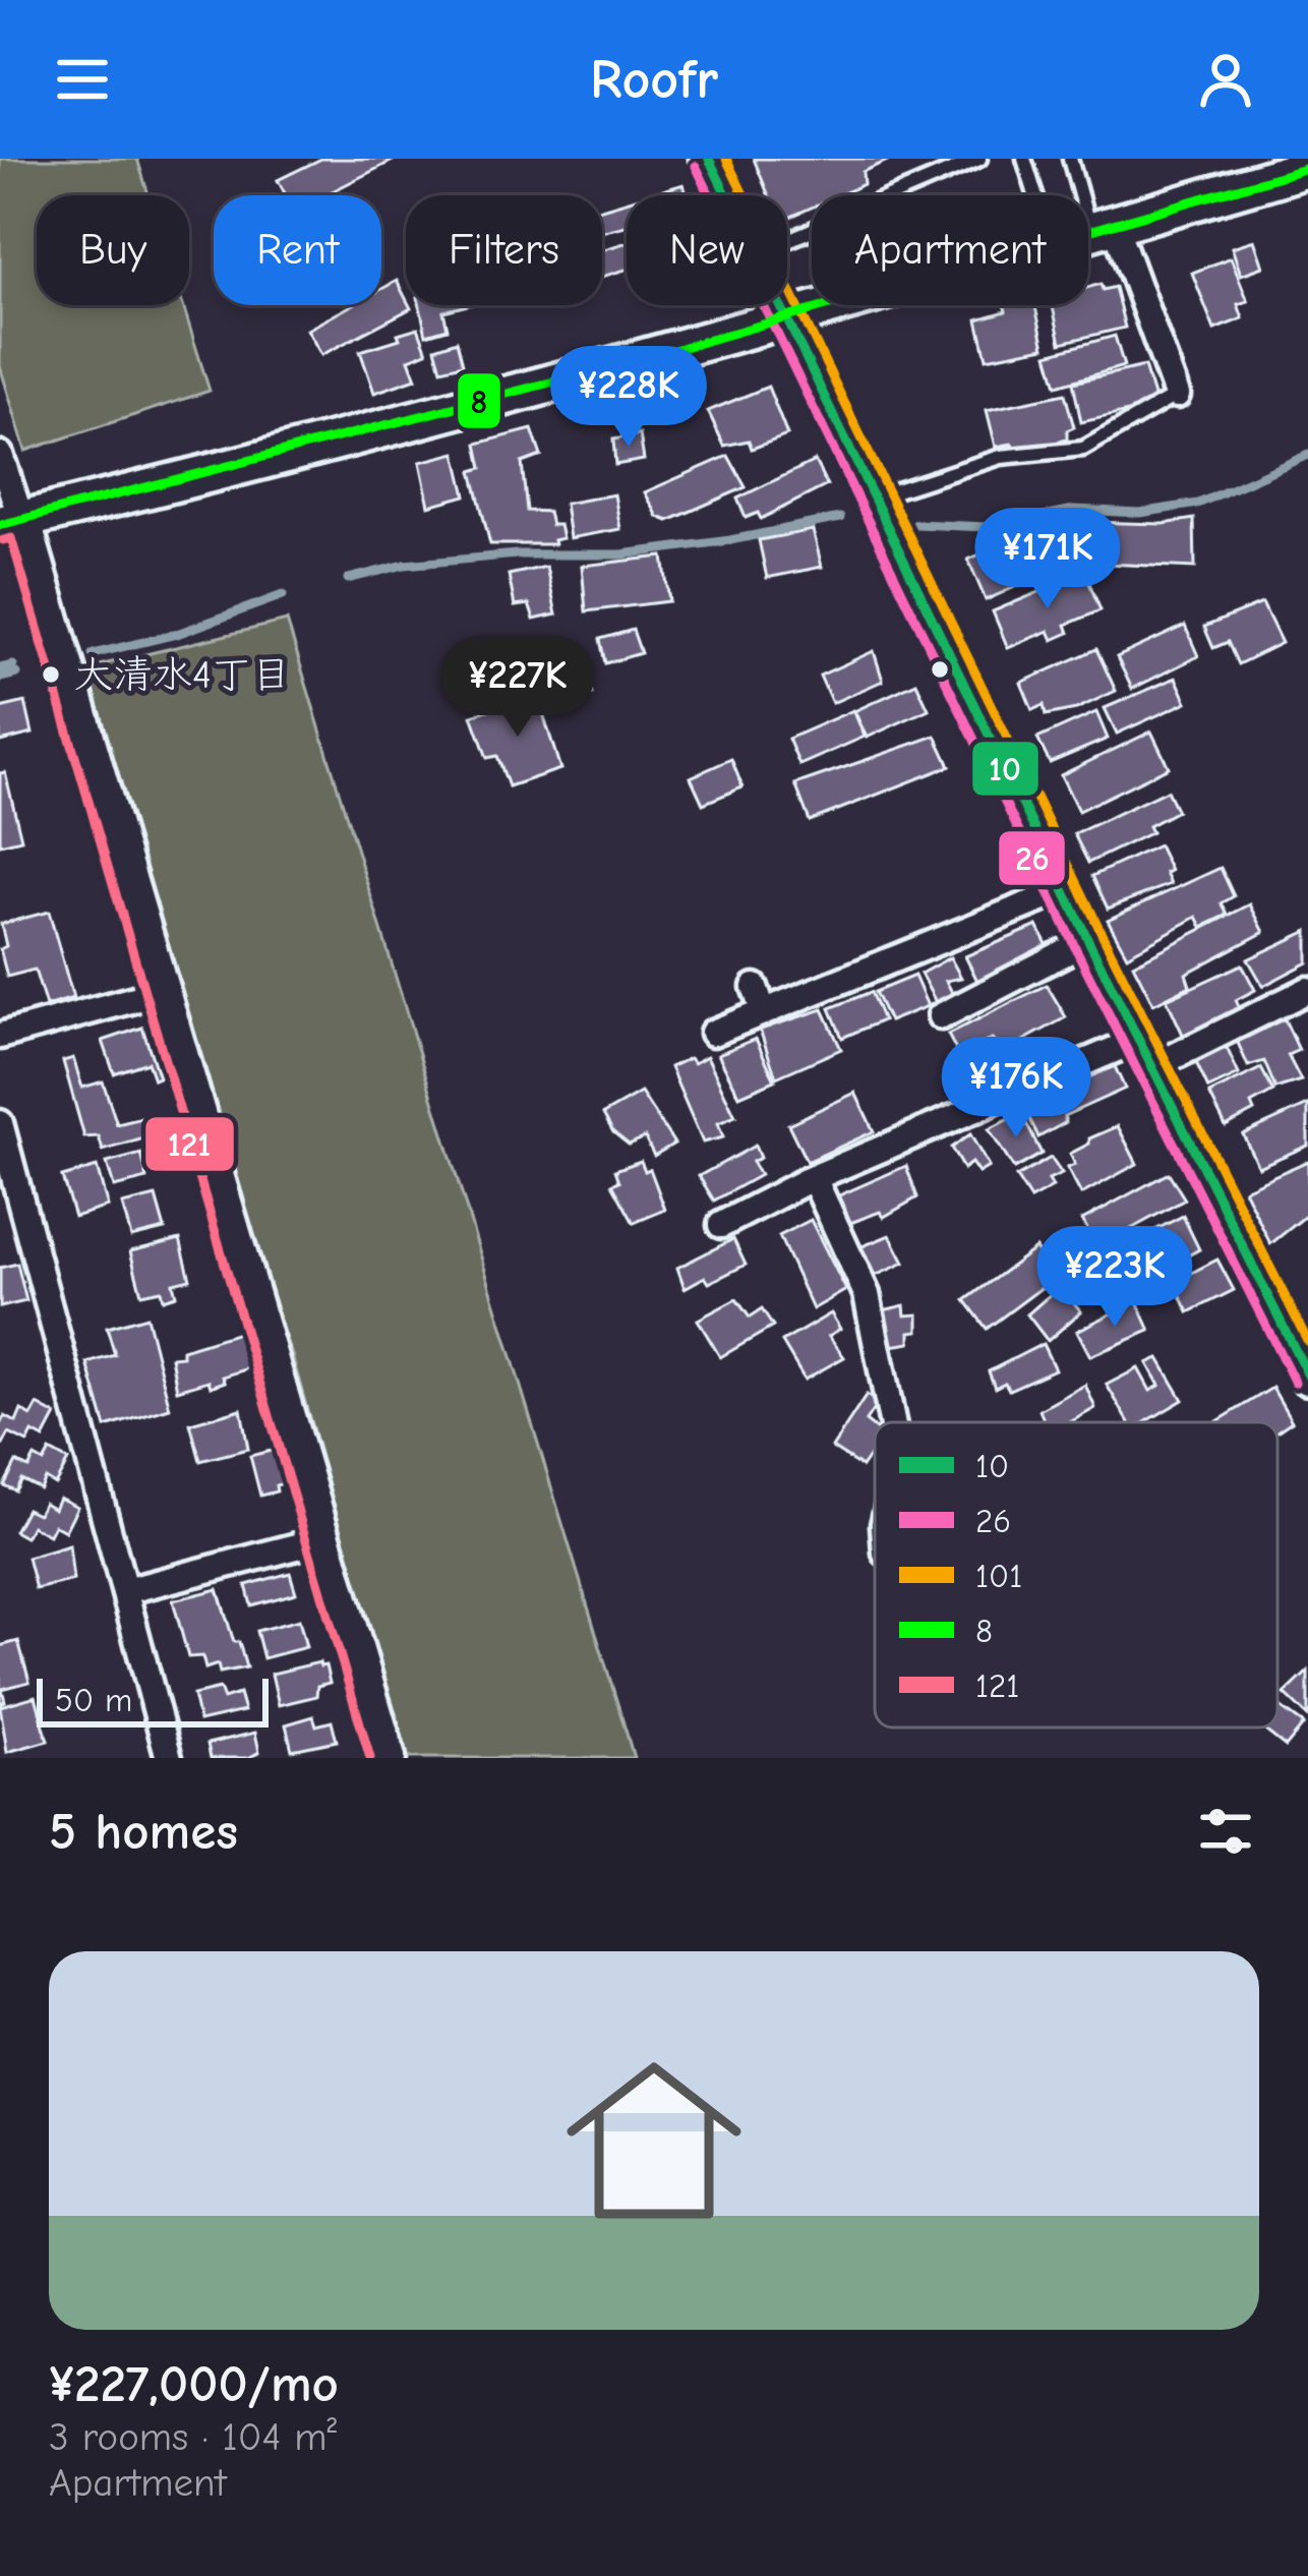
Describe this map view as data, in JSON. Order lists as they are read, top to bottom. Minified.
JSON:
{"places":["大清水4丁目"],"lines":["transit line 10","transit line 101","transit line 26","transit line 8","transit line 121"],"legend":["10","26","101","8","121"],"scale_bar":"50 m","page":{"header":"Roofr","chip":["Buy","Rent","Filters","New","Apartment"],"price":["¥228K","¥171K","¥227K","¥176K","¥223K"],"scale":"50 m","heading":"5 homes","list":[{"name":"¥227,000/mo","note":"3 rooms · 104 m² · Apartment"}]}}
